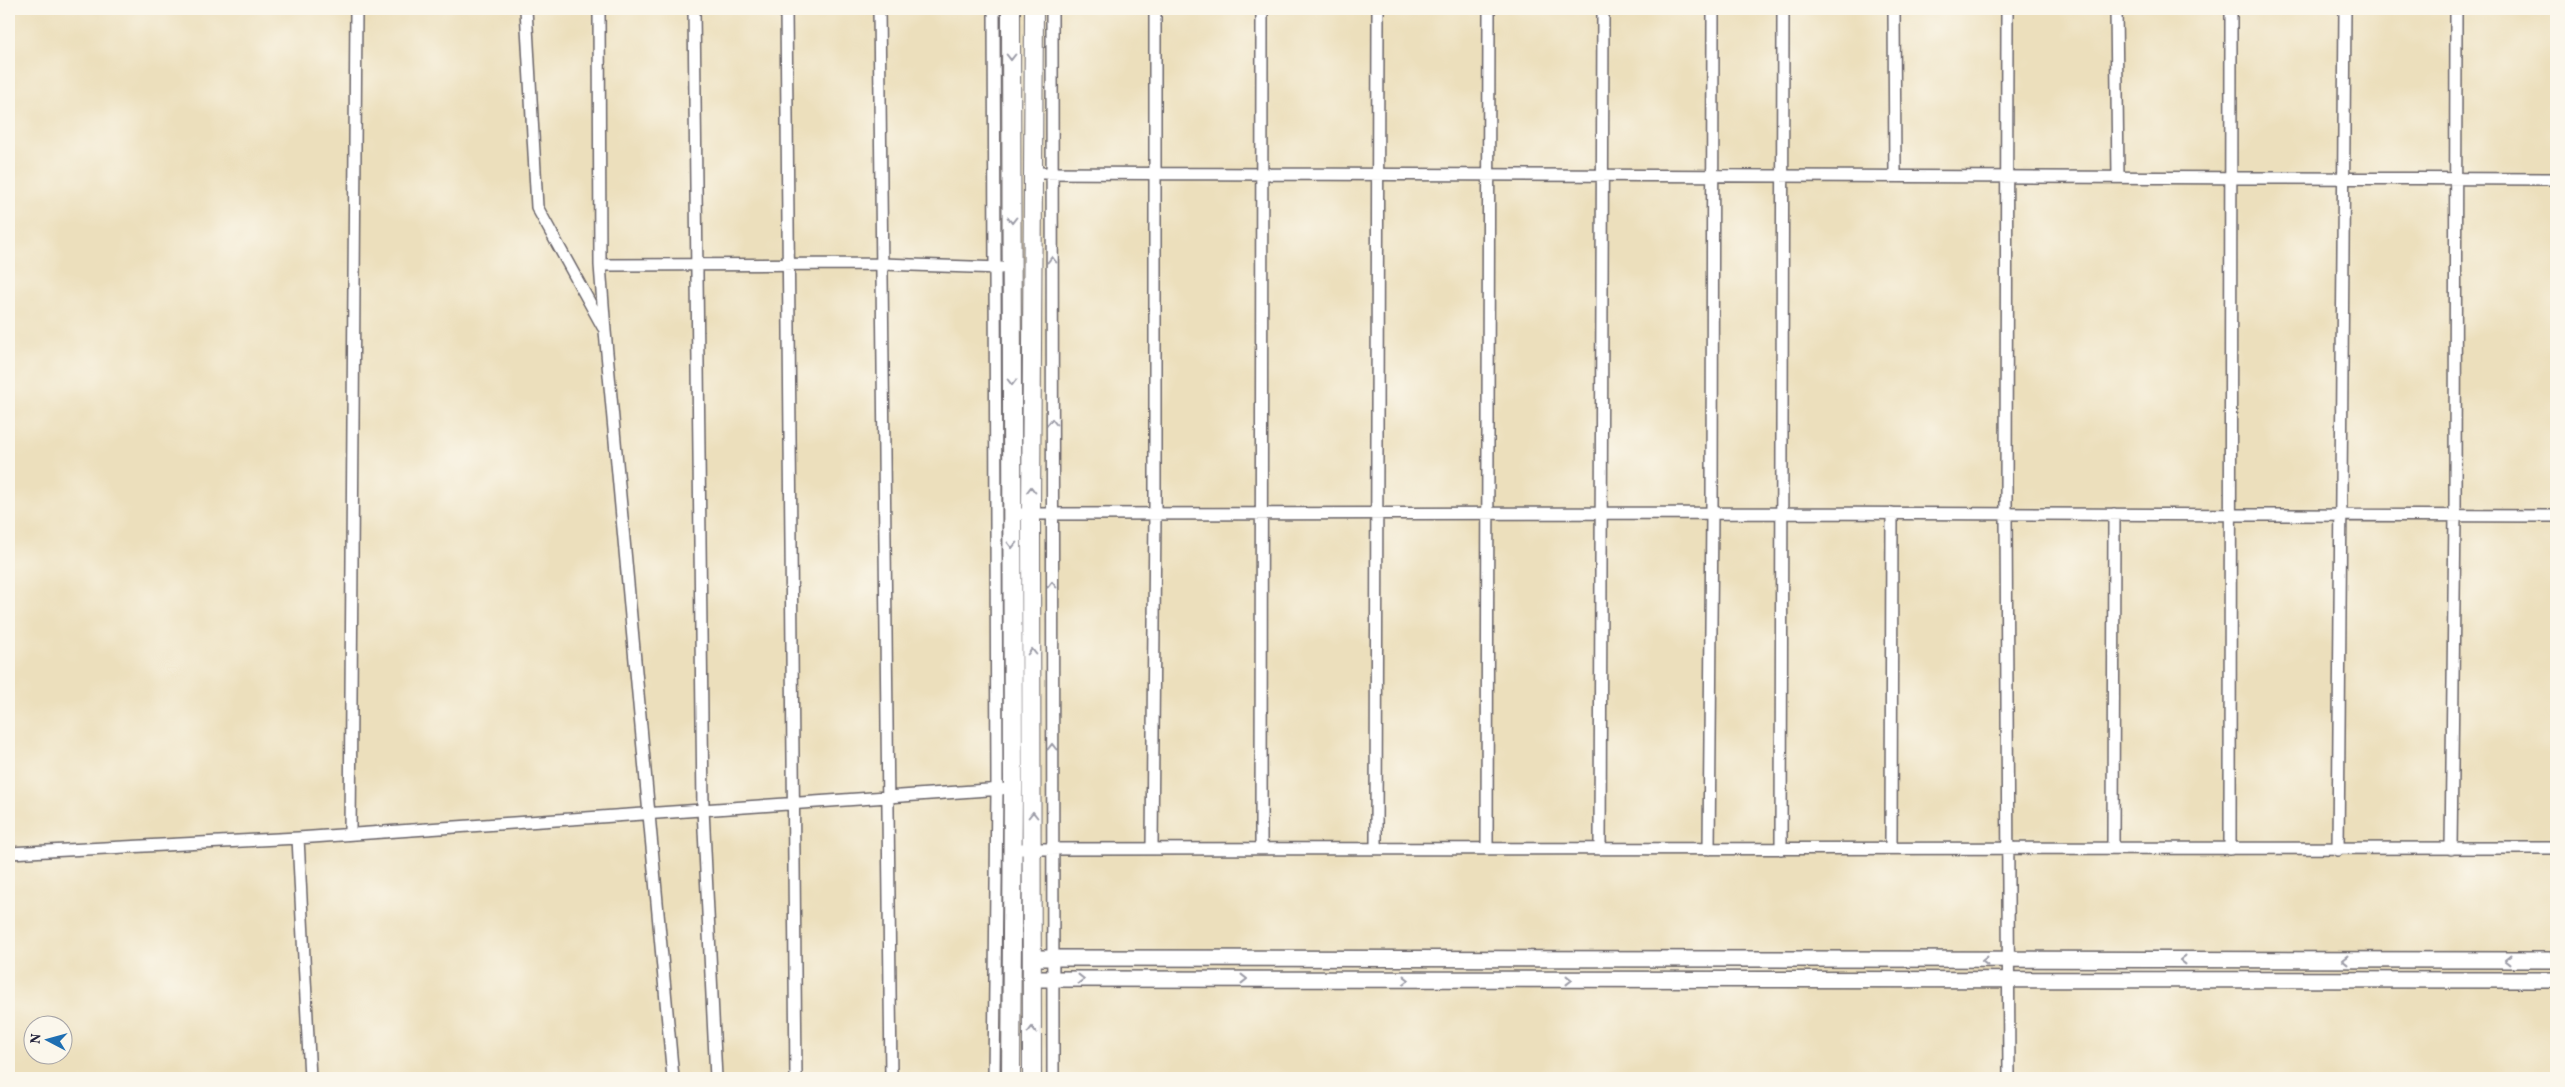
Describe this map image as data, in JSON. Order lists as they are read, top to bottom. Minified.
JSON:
{"north":"left"}
